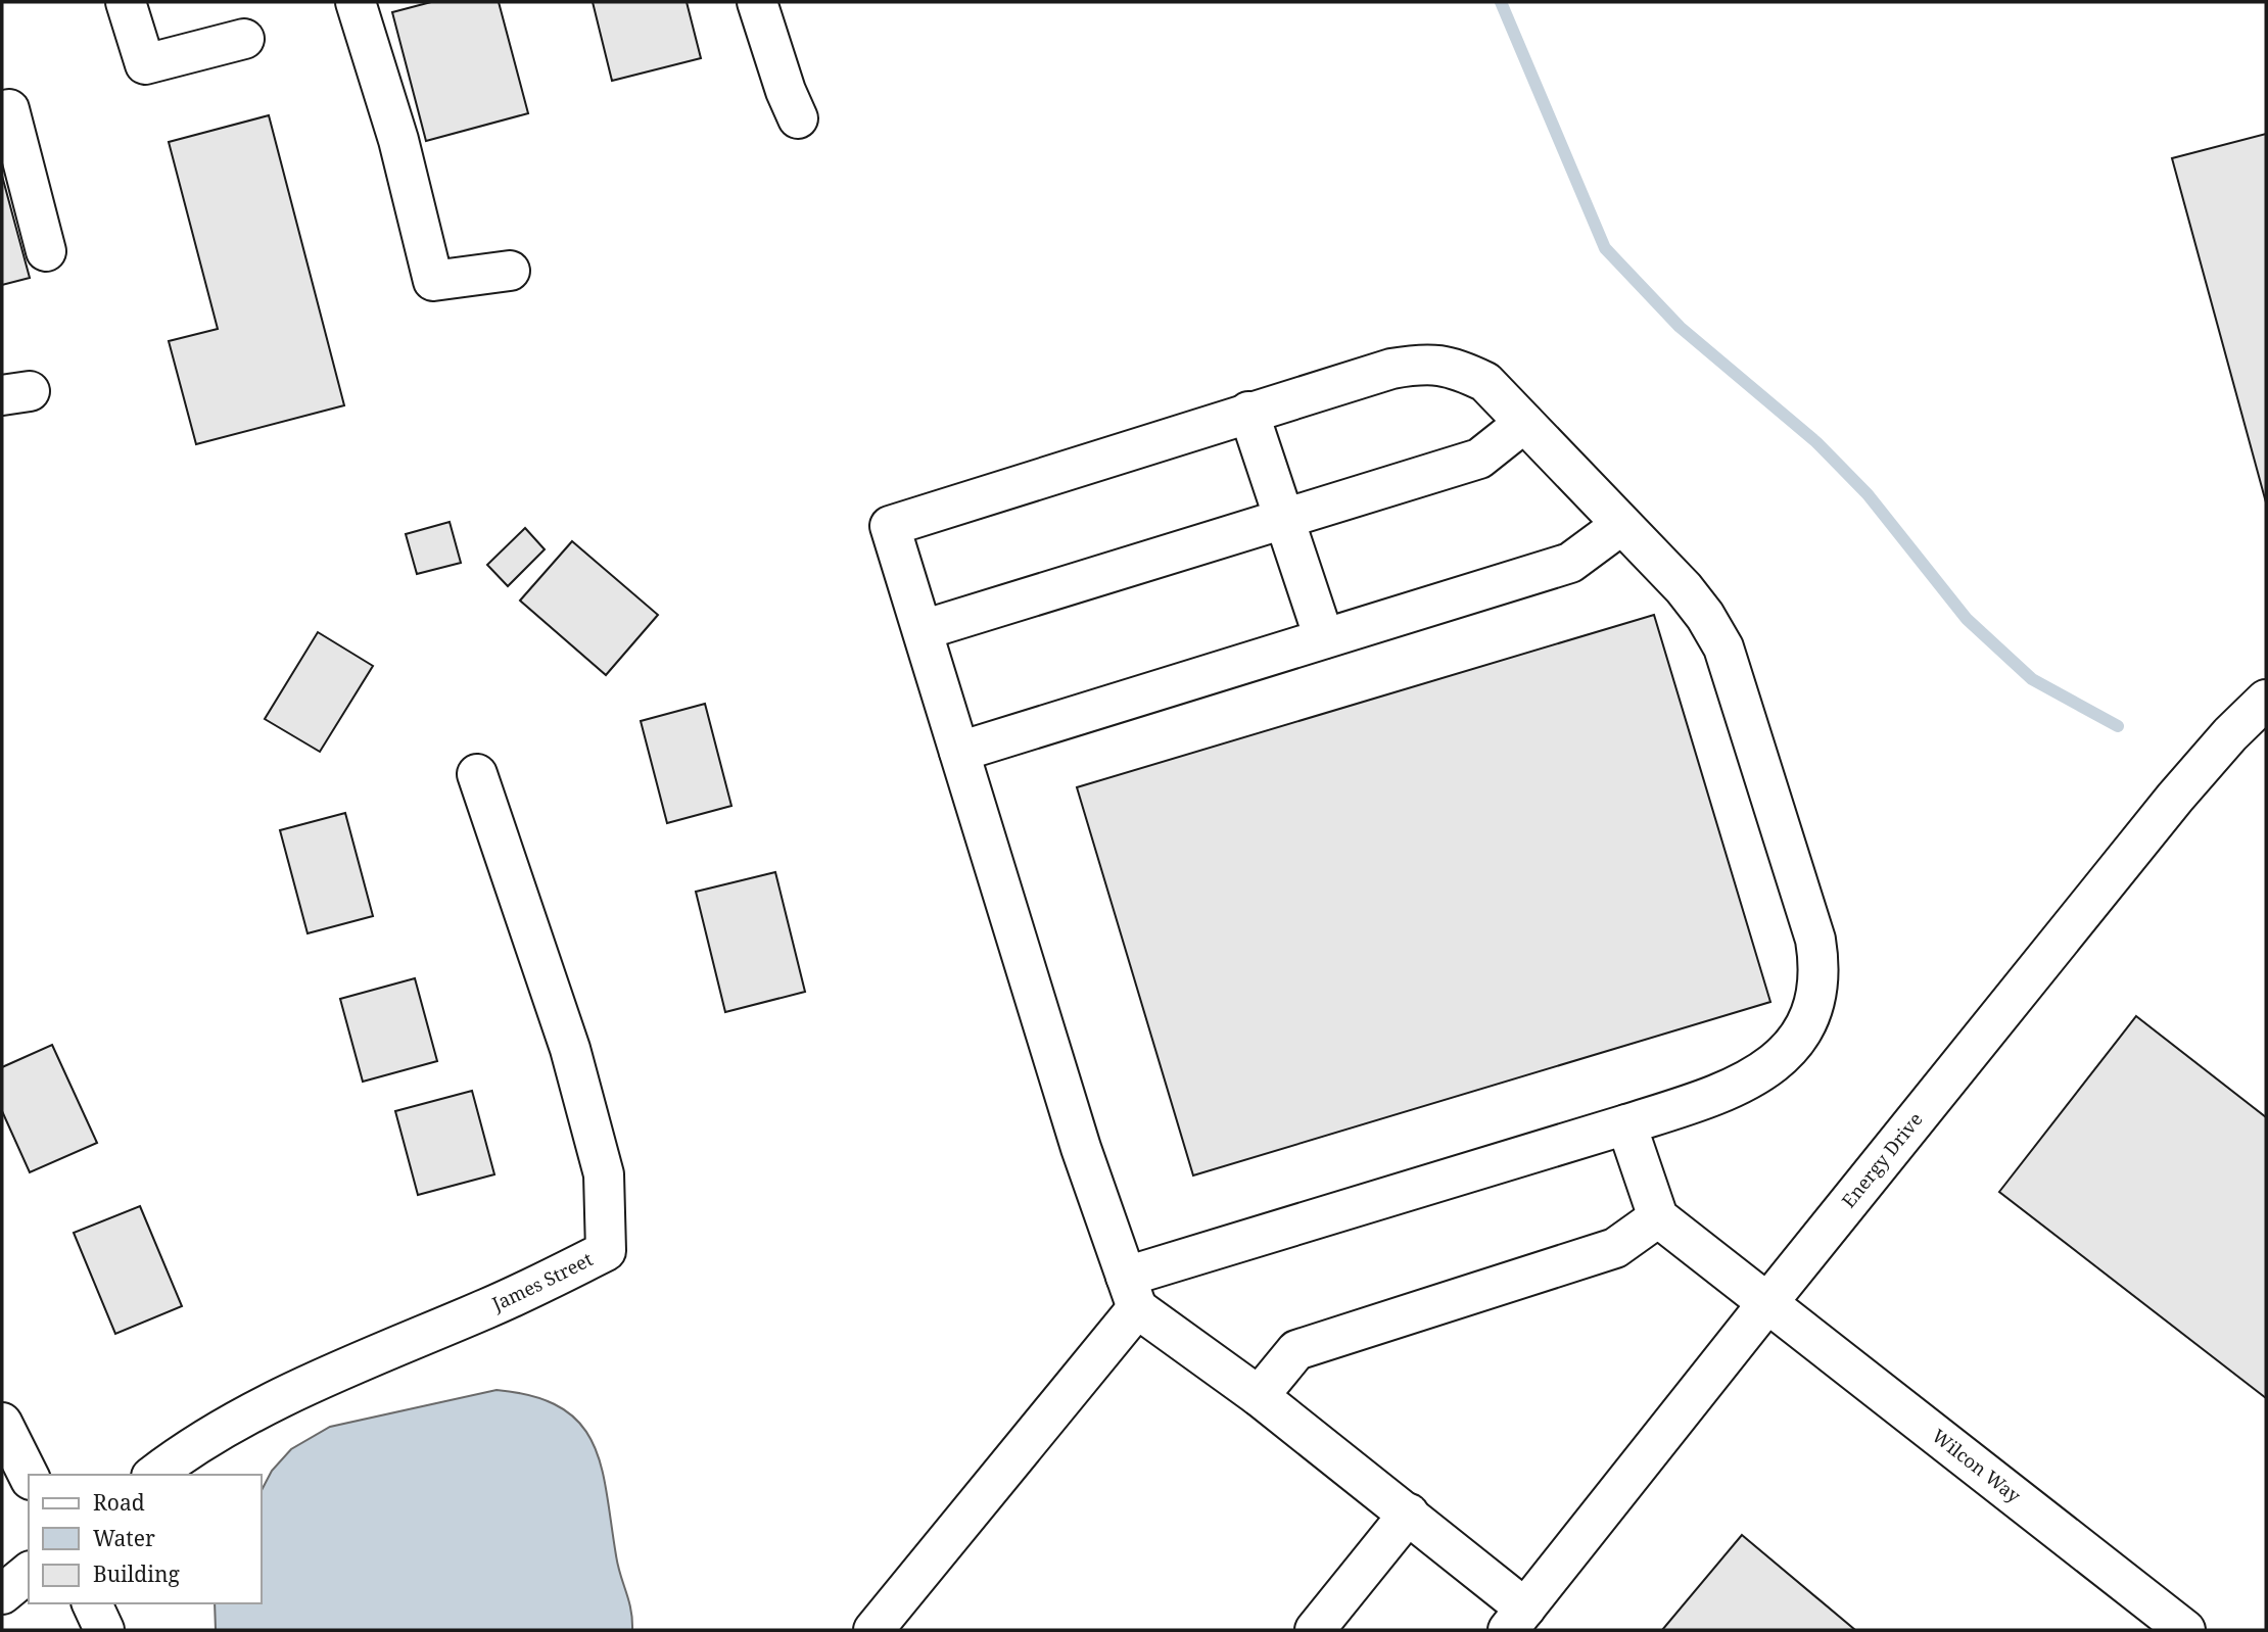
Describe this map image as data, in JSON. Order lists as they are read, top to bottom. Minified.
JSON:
{"streets":{"street":["Energy Drive","James Street","Wilcon Way"]},"crossings":[["Energy Drive","Wilcon Way"]],"legend":["Road","Water","Building"]}
